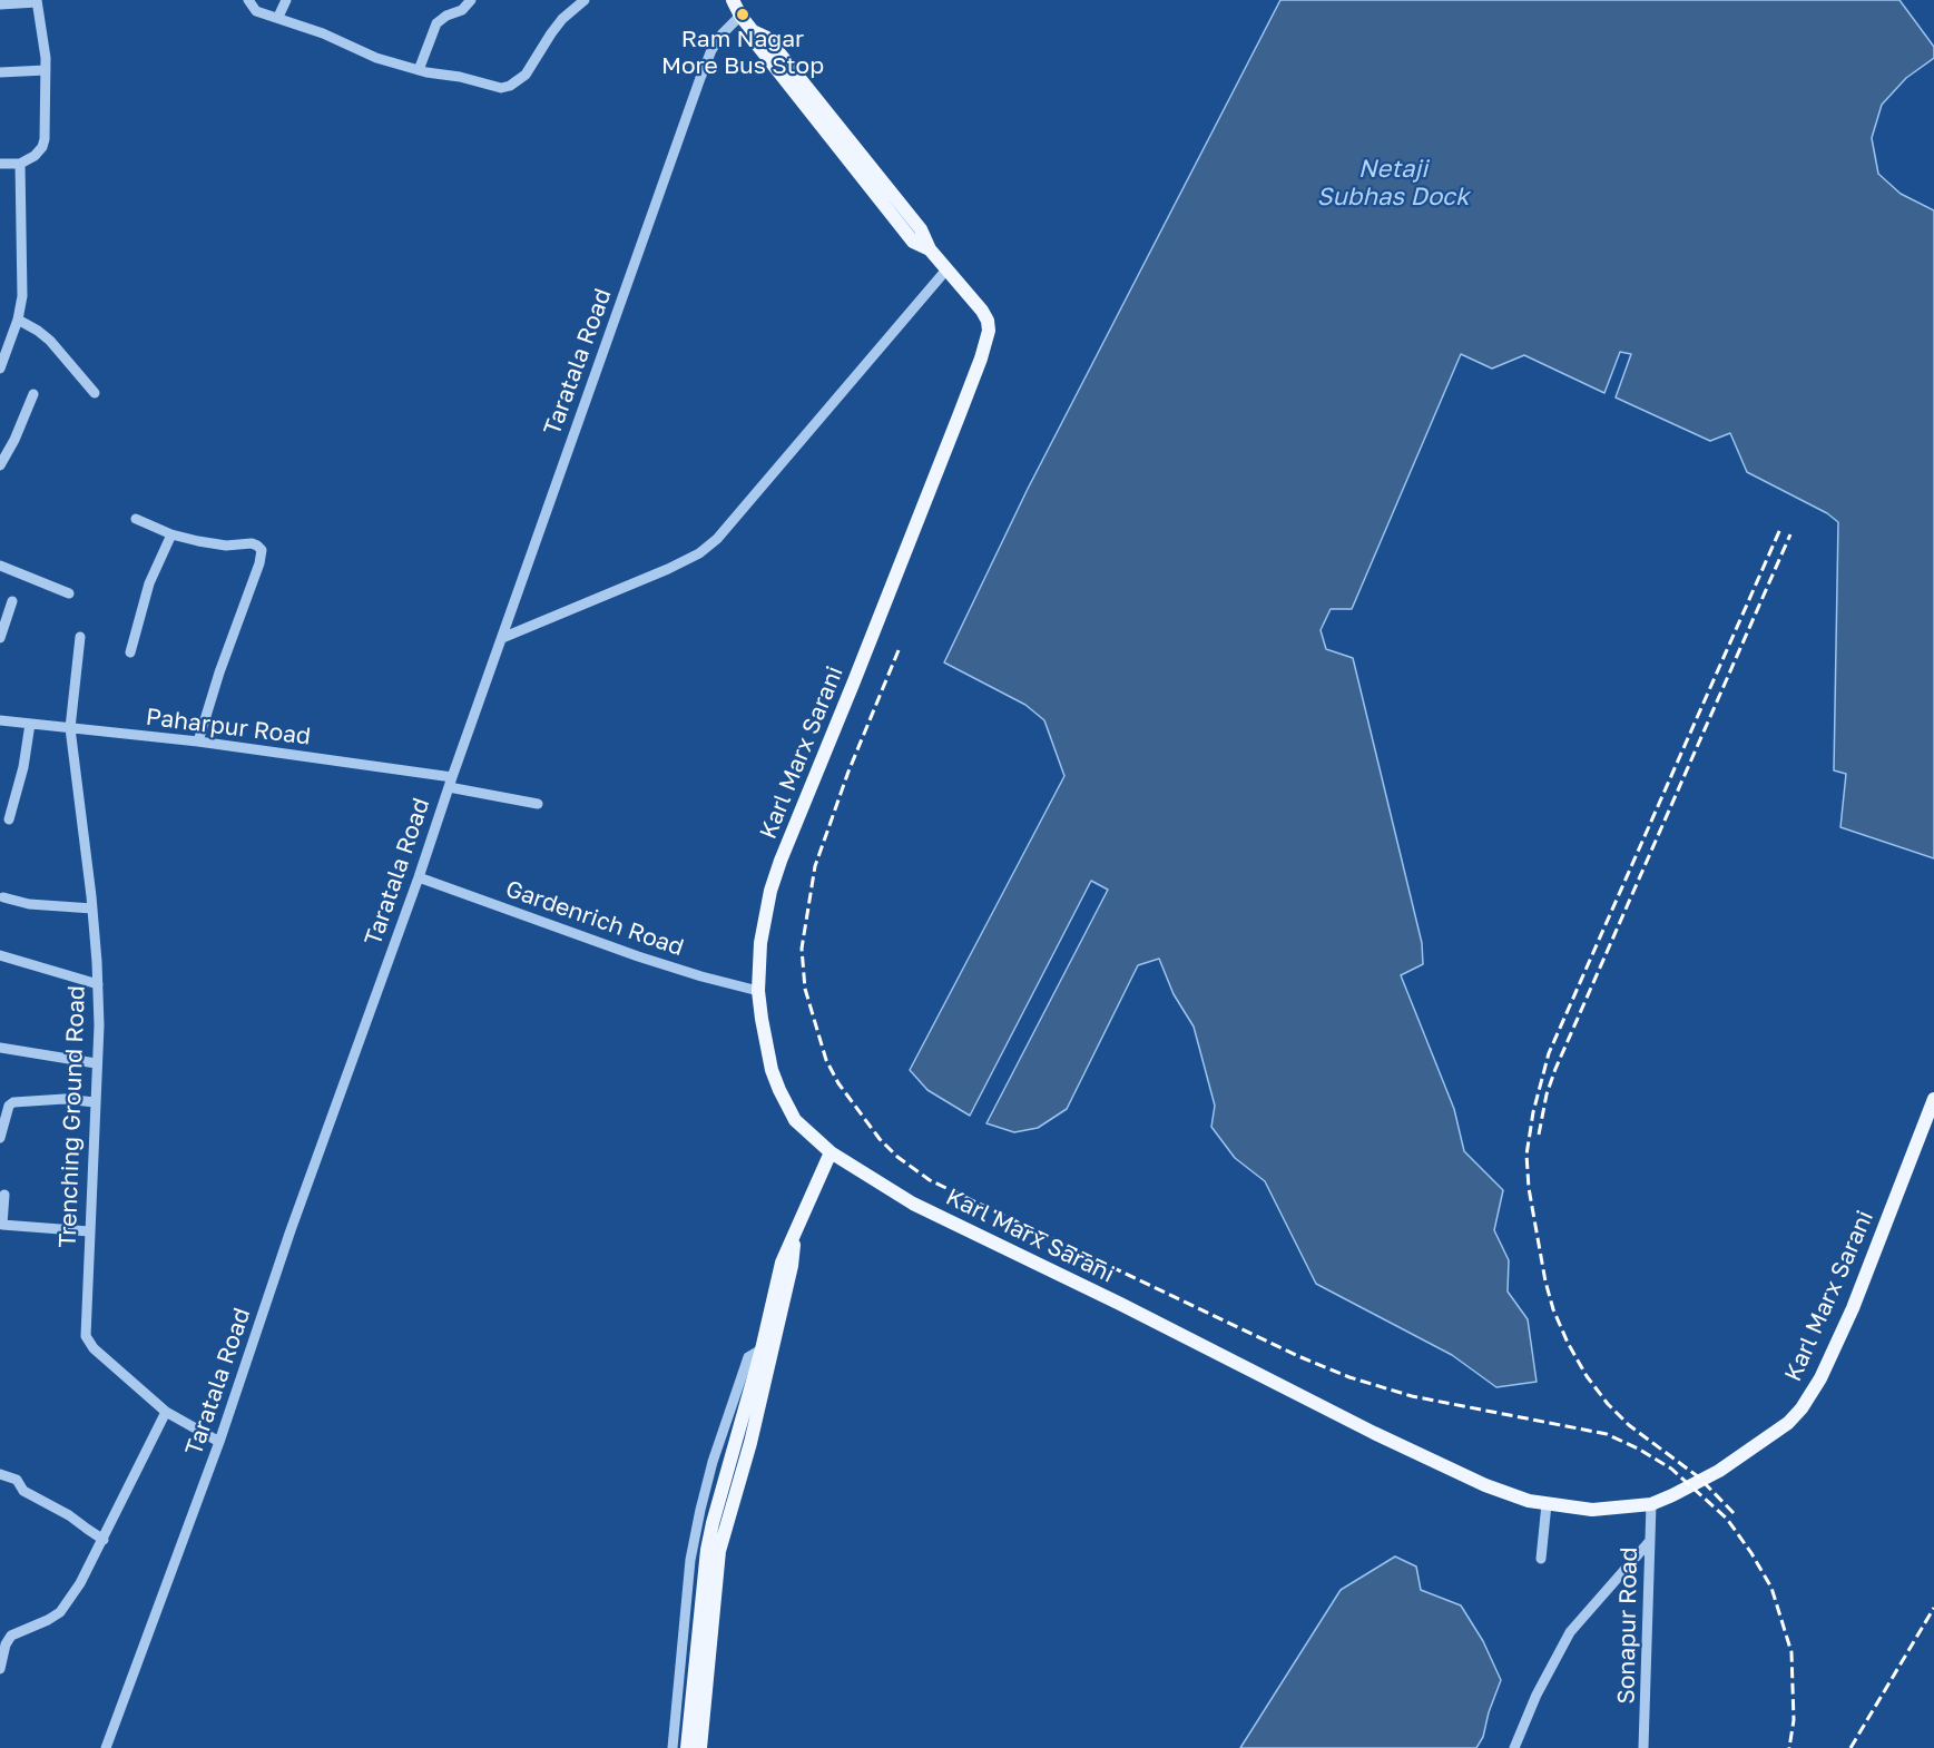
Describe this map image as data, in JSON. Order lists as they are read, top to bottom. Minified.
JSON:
{"streets":{"main road":["Karl Marx Sarani"],"street":["Taratala Road","Paharpur Road","Gardenrich Road","Trenching Ground Road","Sonapur Road"]},"crossings":[["Taratala Road","Paharpur Road"],["Taratala Road","Karl Marx Sarani"],["Taratala Road","Gardenrich Road"],["Taratala Road","Trenching Ground Road"],["Paharpur Road","Trenching Ground Road"],["Karl Marx Sarani","Gardenrich Road"],["Karl Marx Sarani","Sonapur Road"]],"water":["Netaji Subhas Dock"],"places":["Ram Nagar More Bus Stop"]}
